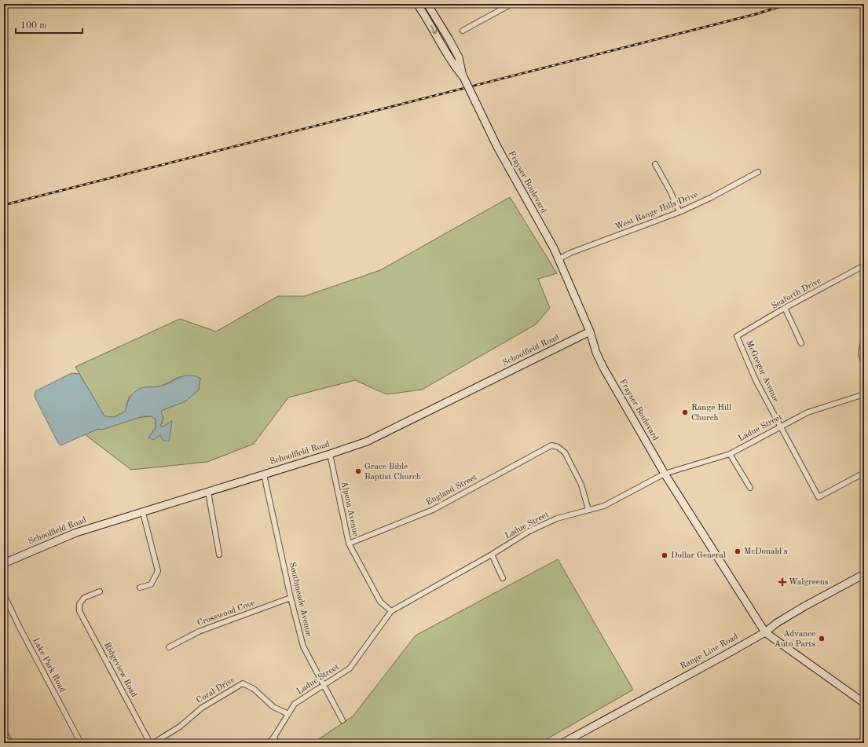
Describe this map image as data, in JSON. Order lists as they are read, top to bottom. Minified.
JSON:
{"streets":{"main road":["Frayser Boulevard","Schoolfield Road","Range Line Road"],"street":["West Range Hills Drive","Seaforth Drive","McGregor Avenue","Ladue Street","England Street","Alpena Avenue","Southmeade Avenue","Crosswood Cove","Lake Park Road","Ridgeview Road","Coral Drive"]},"crossings":[["Frayser Boulevard","West Range Hills Drive"],["Frayser Boulevard","Schoolfield Road"],["Frayser Boulevard","Ladue Street"],["Frayser Boulevard","Range Line Road"],["Seaforth Drive","McGregor Avenue"],["Schoolfield Road","Alpena Avenue"],["Schoolfield Road","Southmeade Avenue"],["McGregor Avenue","Ladue Street"],["Ladue Street","England Street"],["Ladue Street","Alpena Avenue"],["Ladue Street","Southmeade Avenue"],["Ladue Street","Coral Drive"],["England Street","Alpena Avenue"],["Southmeade Avenue","Crosswood Cove"]],"places":{"other":["Range Hill Church","Grace Bible Baptist Church","McDonald's","Dollar General","Advance Auto Parts"],"health":["Walgreens"]},"scale_bar":"100 m"}
